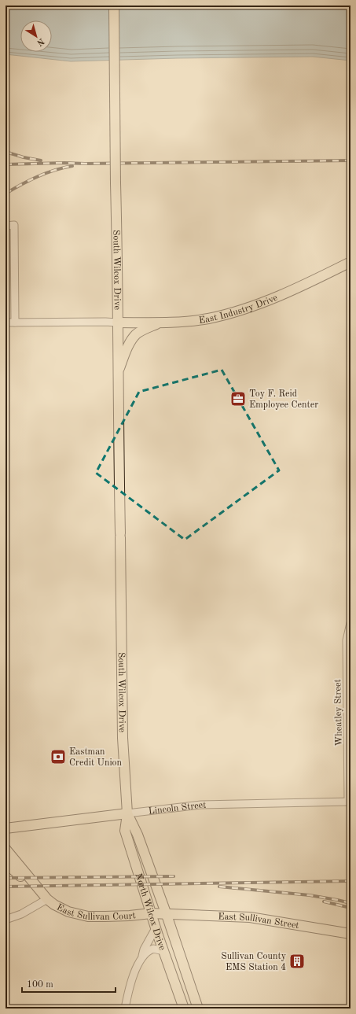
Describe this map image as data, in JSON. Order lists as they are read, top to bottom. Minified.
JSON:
{"streets":{"main road":["South Wilcox Drive","East Industry Drive","Lincoln Street","East Sullivan Court","North Wilcox Drive","East Sullivan Street"],"street":["Wheatley Street"]},"crossings":[["South Wilcox Drive","East Industry Drive"],["South Wilcox Drive","Lincoln Street"],["South Wilcox Drive","East Sullivan Court"],["South Wilcox Drive","North Wilcox Drive"],["South Wilcox Drive","East Sullivan Street"],["Wheatley Street","Lincoln Street"],["Lincoln Street","North Wilcox Drive"],["East Sullivan Court","North Wilcox Drive"],["East Sullivan Court","East Sullivan Street"],["North Wilcox Drive","East Sullivan Street"]],"places":{"office":["Toy F. Reid Employee Center"],"bank":["Eastman Credit Union"],"building":["Sullivan County EMS Station 4"]},"scale_bar":"100 m","north":"bottom right"}
